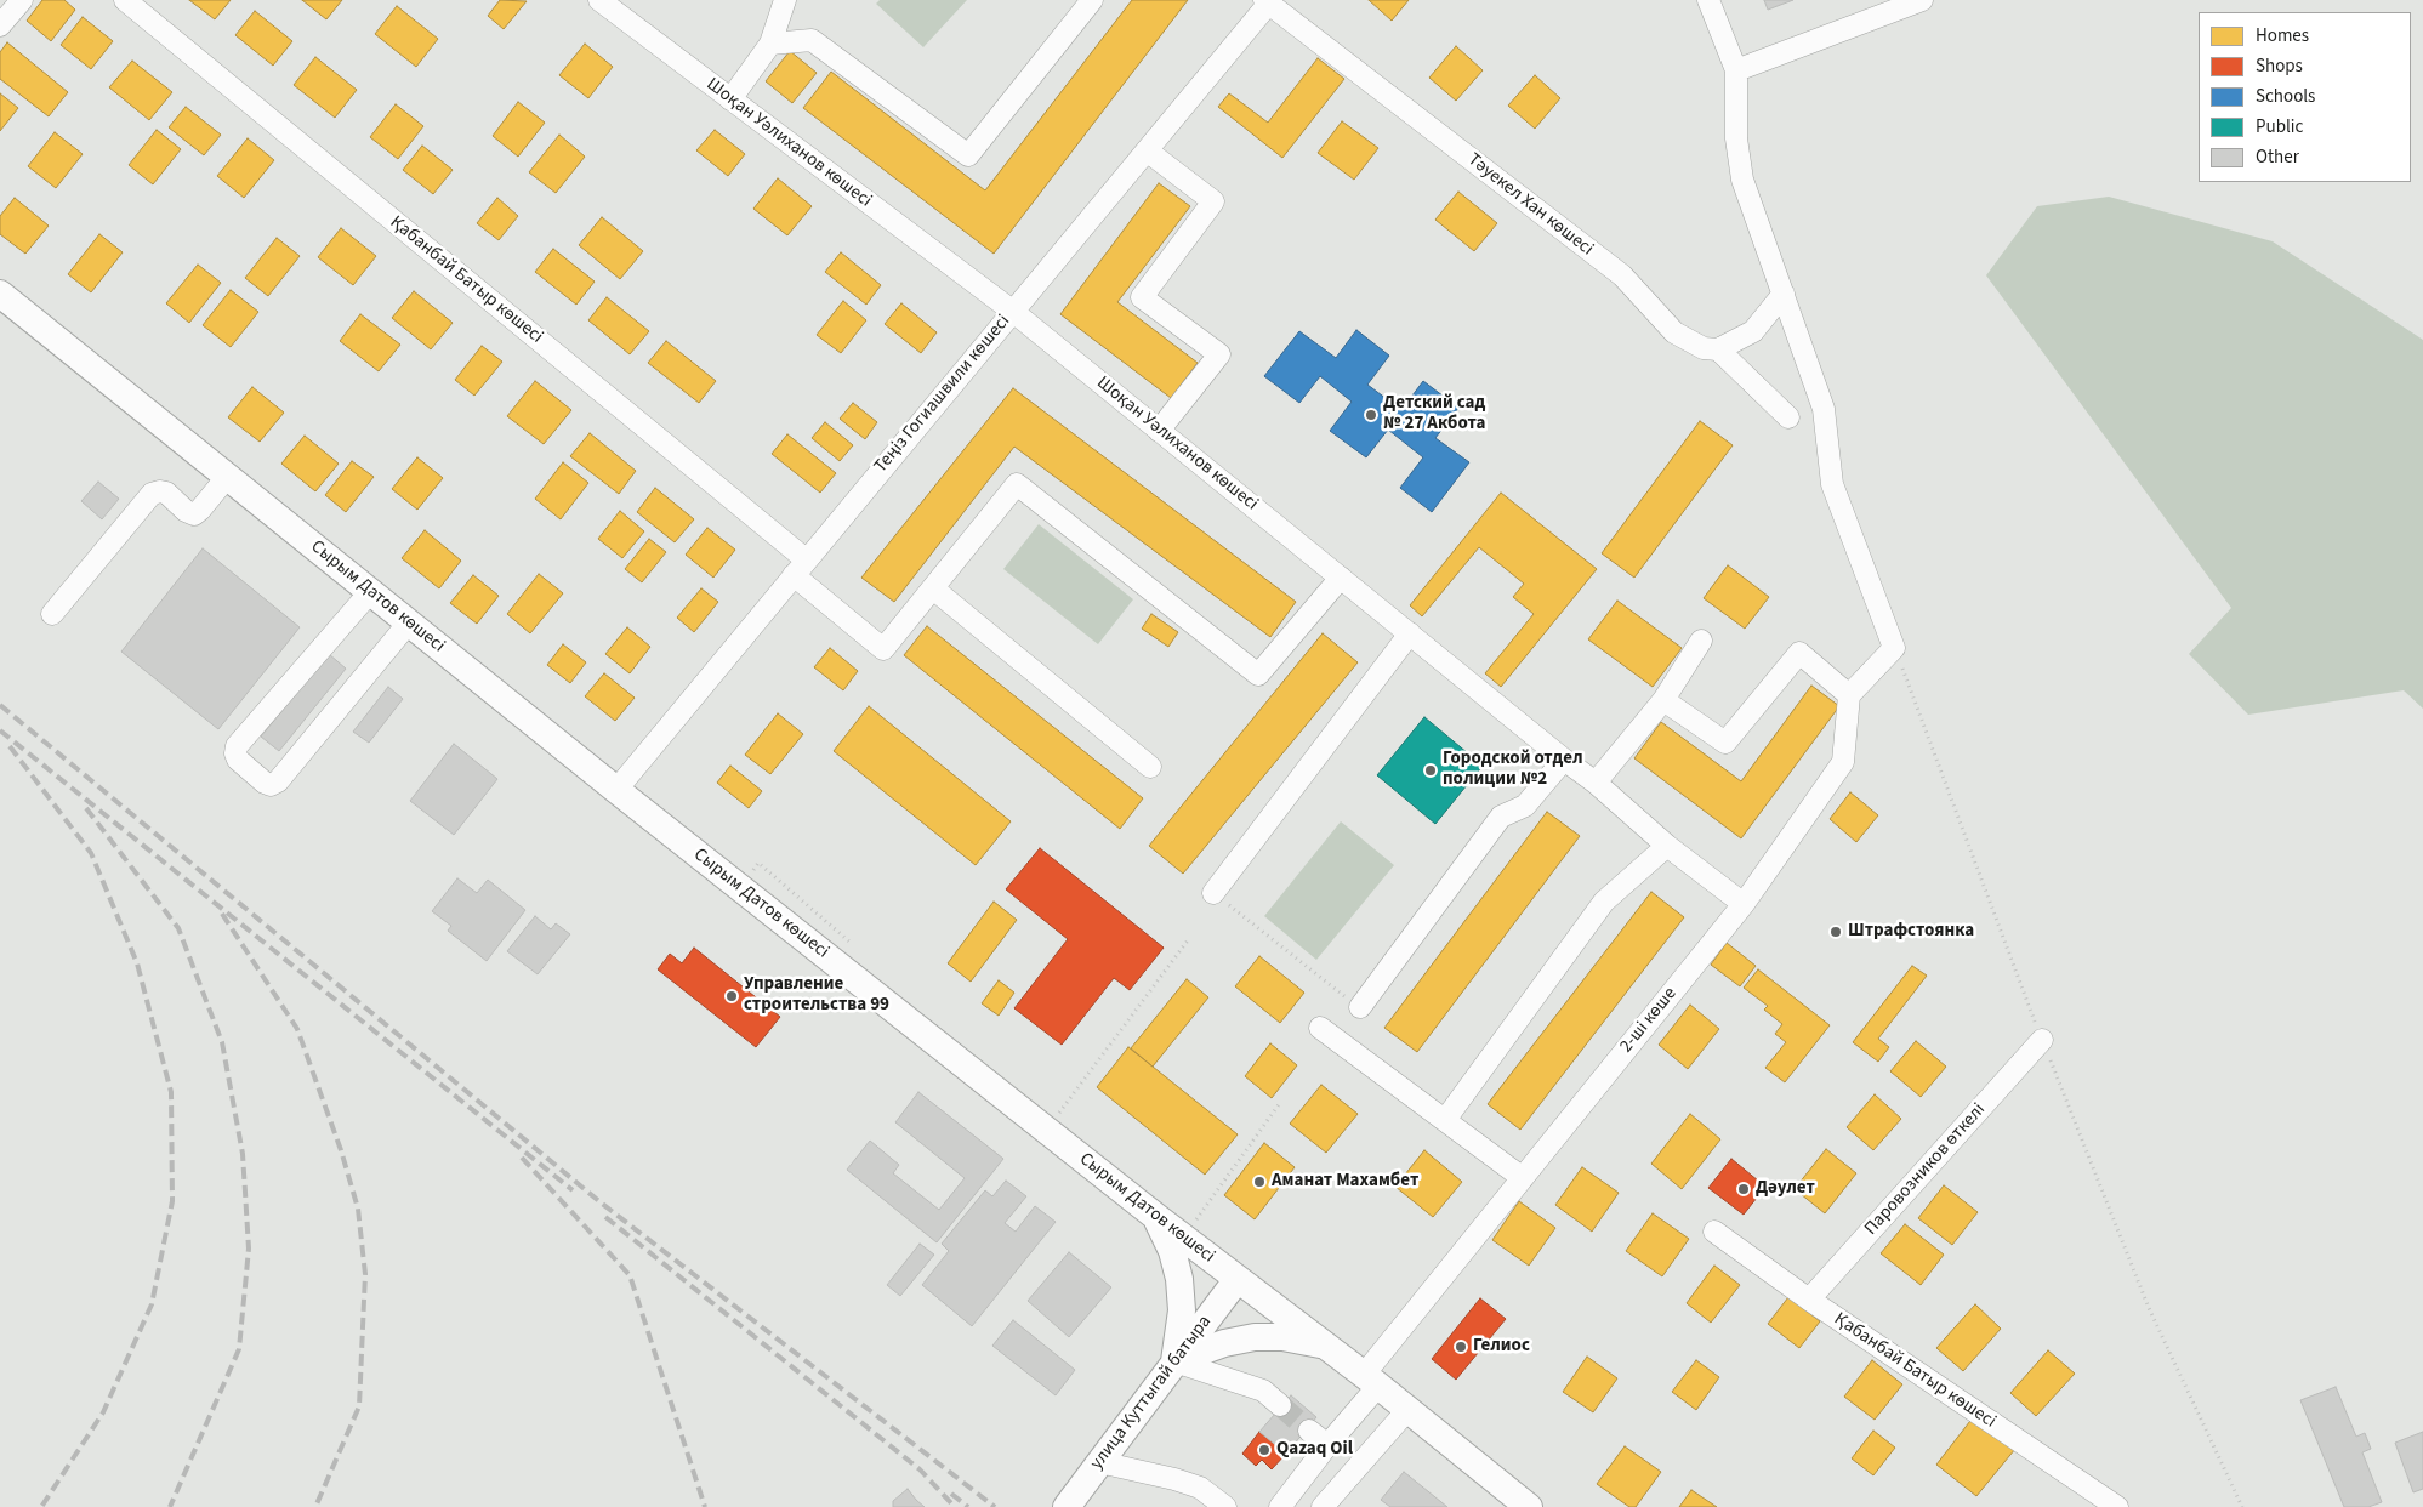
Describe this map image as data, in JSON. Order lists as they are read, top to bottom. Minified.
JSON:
{"streets":{"main road":["Сырым Датов көшесі","улица Куттыгай батыра"],"street":["Шоқан Уәлиханов көшесі","Тәуекел Хан көшесі","Қабанбай Батыр көшесі","Теңіз Гогиашвили көшесі","2-ші көше","Паровозников өткелі"]},"crossings":[["Шоқан Уәлиханов көшесі","Теңіз Гогиашвили көшесі"],["Шоқан Уәлиханов көшесі","2-ші көше"],["Тәуекел Хан көшесі","Теңіз Гогиашвили көшесі"],["Қабанбай Батыр көшесі","Теңіз Гогиашвили көшесі"],["Қабанбай Батыр көшесі","Паровозников өткелі"],["Теңіз Гогиашвили көшесі","Сырым Датов көшесі"],["Сырым Датов көшесі","2-ші көше"],["Сырым Датов көшесі","улица Куттыгай батыра"]],"places":["Детский сад № 27 Акбота","Городской отдел полиции №2","Штрафстоянка","Управление строительства 99","Аманат Махамбет","Дәулет","Гелиос","Qazaq Oil"],"legend":["Homes","Shops","Schools","Public","Other"]}
